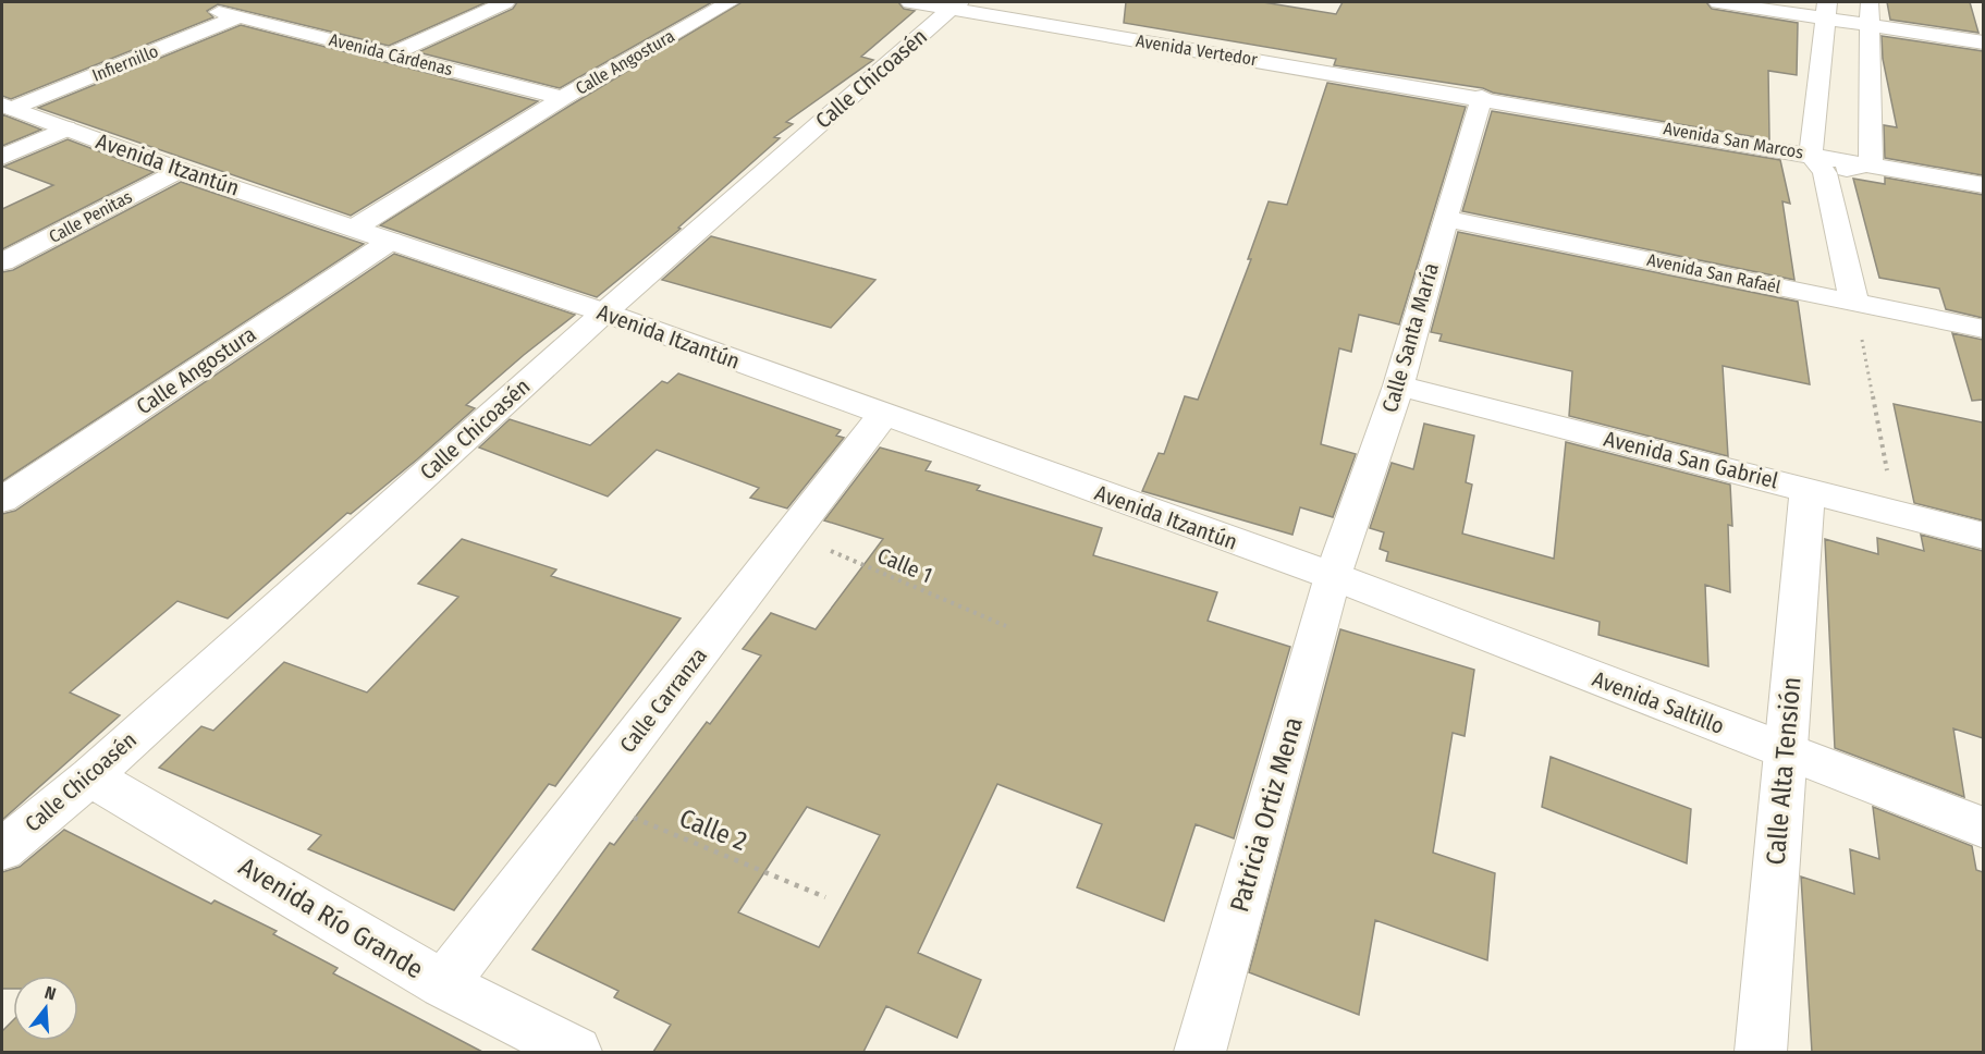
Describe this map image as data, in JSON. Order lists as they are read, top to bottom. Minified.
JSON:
{"streets":{"street":["Avenida Vertedor","Avenida Cárdenas","Calle Angostura","Infiernillo","Calle Chicoasén","Avenida San Marcos","Avenida Itzantún","Calle Penitas","Avenida San Rafaél","Calle Santa María","Avenida San Gabriel","Calle Carranza","Avenida Saltillo","Calle Alta Tensión","Patricia Ortiz Mena","Avenida Río Grande"],"path":["Calle 1","Calle 2"]},"crossings":[["Avenida Vertedor","Calle Chicoasén"],["Avenida Vertedor","Avenida San Marcos"],["Avenida Vertedor","Calle Santa María"],["Avenida Cárdenas","Calle Angostura"],["Avenida Cárdenas","Infiernillo"],["Calle Angostura","Avenida Itzantún"],["Infiernillo","Avenida Itzantún"],["Calle Chicoasén","Avenida Itzantún"],["Calle Chicoasén","Avenida Río Grande"],["Avenida San Marcos","Calle Santa María"],["Avenida Itzantún","Calle Penitas"],["Avenida Itzantún","Calle Santa María"],["Avenida Itzantún","Calle Carranza"],["Avenida Itzantún","Avenida Saltillo"],["Avenida Itzantún","Patricia Ortiz Mena"],["Avenida San Rafaél","Calle Santa María"],["Calle Santa María","Avenida San Gabriel"],["Calle Santa María","Avenida Saltillo"],["Calle Santa María","Patricia Ortiz Mena"],["Avenida San Gabriel","Calle Alta Tensión"],["Calle 1","Calle Carranza"],["Calle Carranza","Calle 2"],["Calle Carranza","Avenida Río Grande"],["Avenida Saltillo","Calle Alta Tensión"],["Avenida Saltillo","Patricia Ortiz Mena"]],"north":"top"}
